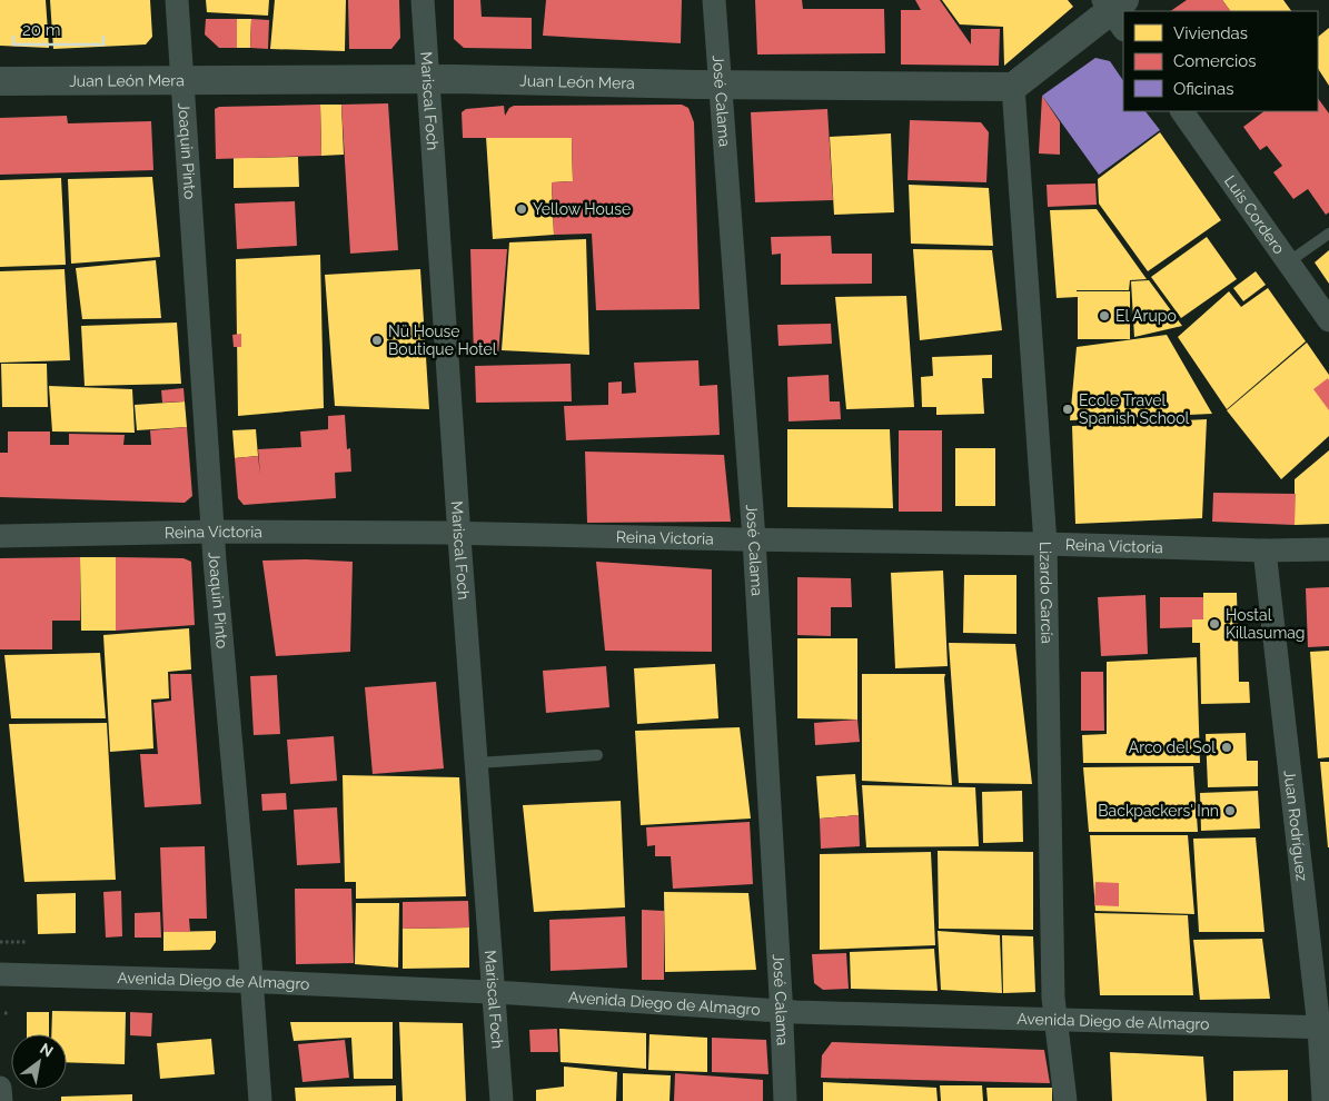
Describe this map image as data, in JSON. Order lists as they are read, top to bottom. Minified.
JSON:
{"streets":{"street":["Juan León Mera","Mariscal Foch","José Calama","Joaquin Pinto","Luis Cordero","Reina Victoria","Lizardo García","Juan Rodríguez","Avenida Diego de Almagro"]},"crossings":[["Juan León Mera","Mariscal Foch"],["Juan León Mera","José Calama"],["Juan León Mera","Joaquin Pinto"],["Juan León Mera","Lizardo García"],["Mariscal Foch","Reina Victoria"],["Mariscal Foch","Avenida Diego de Almagro"],["José Calama","Reina Victoria"],["José Calama","Avenida Diego de Almagro"],["Joaquin Pinto","Reina Victoria"],["Joaquin Pinto","Avenida Diego de Almagro"],["Reina Victoria","Lizardo García"],["Reina Victoria","Juan Rodríguez"],["Lizardo García","Avenida Diego de Almagro"],["Juan Rodríguez","Avenida Diego de Almagro"]],"places":["Yellow House","El Arupo","Nü House Boutique Hotel","Ecole Travel Spanish School","Hostal Killasumag","Arco del Sol","Backpackers' Inn"],"legend":["Viviendas","Comercios","Oficinas"],"scale_bar":"20 m","north":"top right"}
